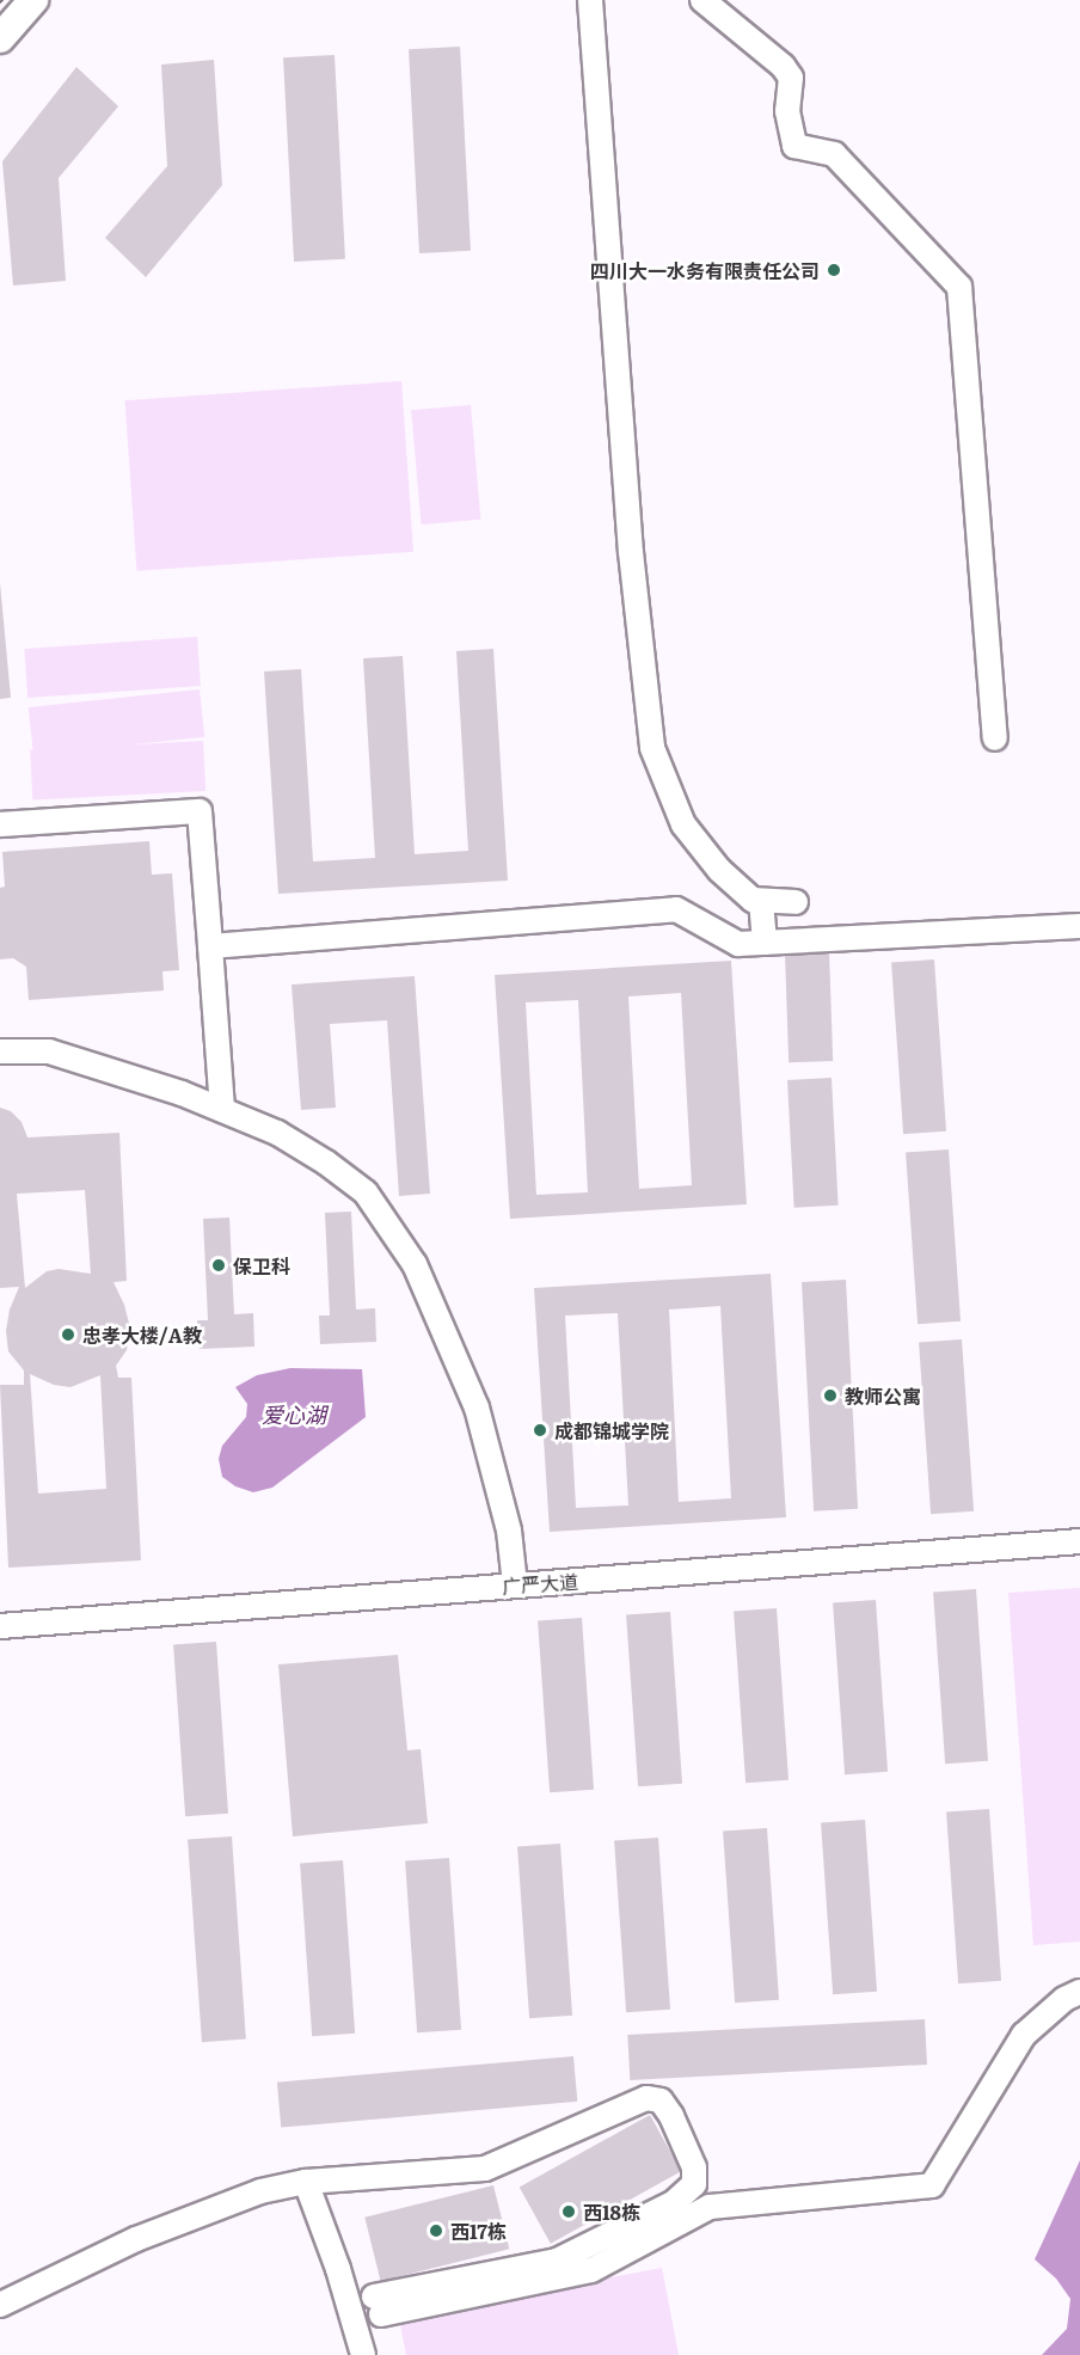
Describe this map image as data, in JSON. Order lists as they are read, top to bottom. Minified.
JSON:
{"streets":{"street":["广严大道"]},"water":["爱心湖"],"places":["四川大一水务有限责任公司","保卫科","忠孝大楼/A教","教师公寓","成都锦城学院","西18栋","西17栋"]}
